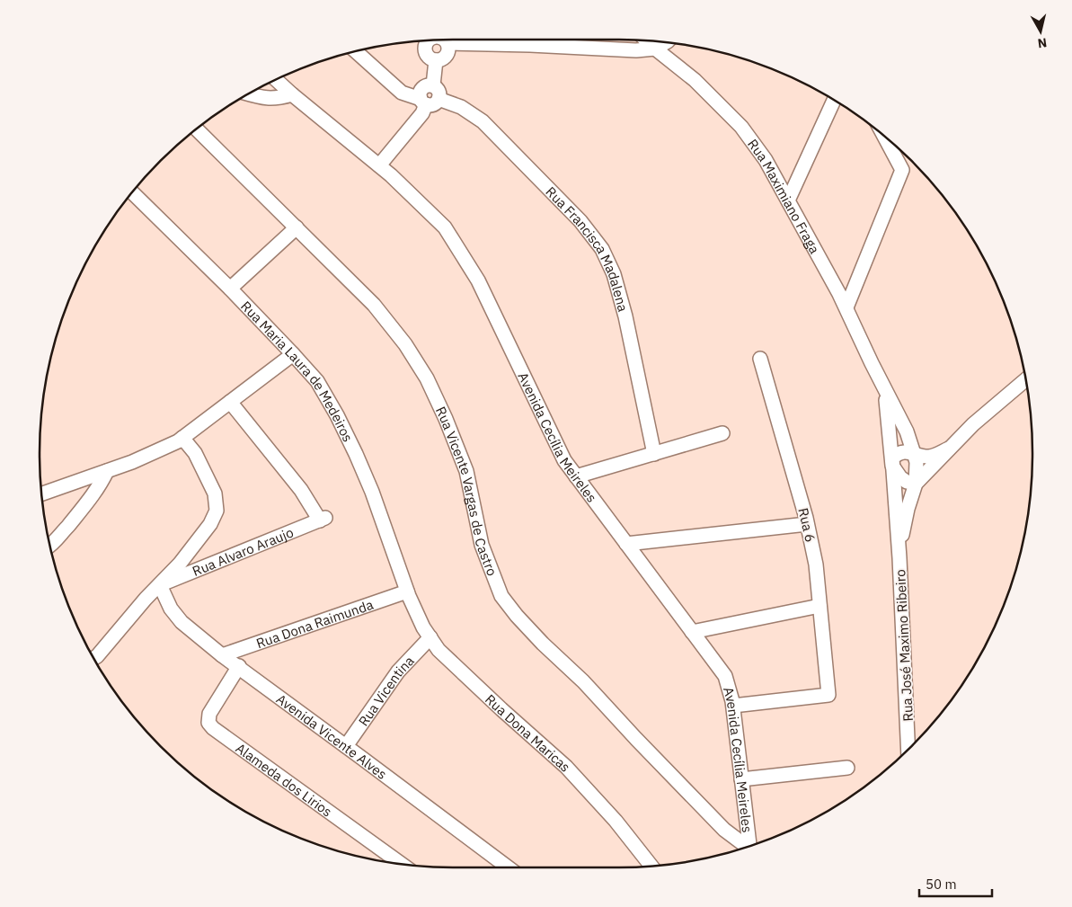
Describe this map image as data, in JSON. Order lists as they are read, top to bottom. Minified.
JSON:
{"streets":{"street":["Rua Maximiano Fraga","Rua Francisca Madalena","Rua Maria Laura de Medeiros","Avenida Cecília Meireles","Rua Vicente Vargas de Castro","Rua 6","Rua Alvaro Araujo","Rua Dona Raimunda","Rua José Maximo Ribeiro","Rua Vicentina","Rua Dona Maricas","Avenida Vicente Alves","Alameda dos Lirios"]},"crossings":[["Rua Maximiano Fraga","Rua José Maximo Ribeiro"],["Rua Maria Laura de Medeiros","Rua Dona Raimunda"],["Rua Maria Laura de Medeiros","Rua Dona Maricas"],["Avenida Cecília Meireles","Rua 6"],["Rua Alvaro Araujo","Avenida Vicente Alves"],["Rua Dona Raimunda","Rua Dona Maricas"],["Rua Dona Raimunda","Avenida Vicente Alves"],["Rua Vicentina","Rua Dona Maricas"],["Rua Vicentina","Avenida Vicente Alves"],["Avenida Vicente Alves","Alameda dos Lirios"]],"scale_bar":"50 m","north":"bottom"}
